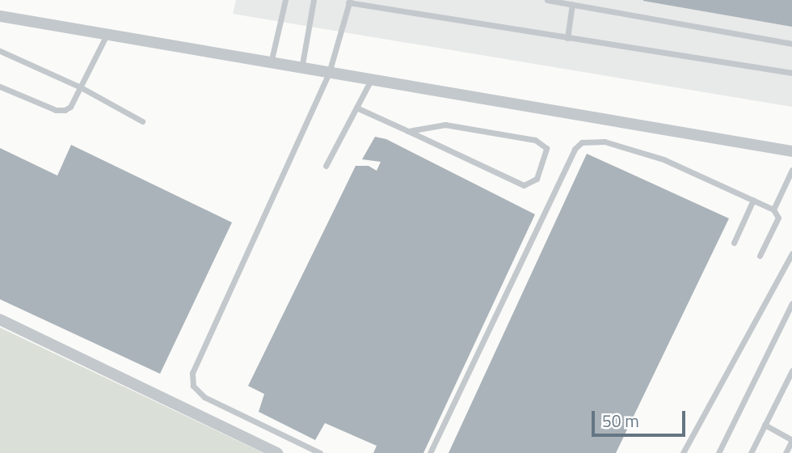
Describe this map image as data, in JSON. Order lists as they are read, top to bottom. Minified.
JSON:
{"scale_bar":"50 m"}
